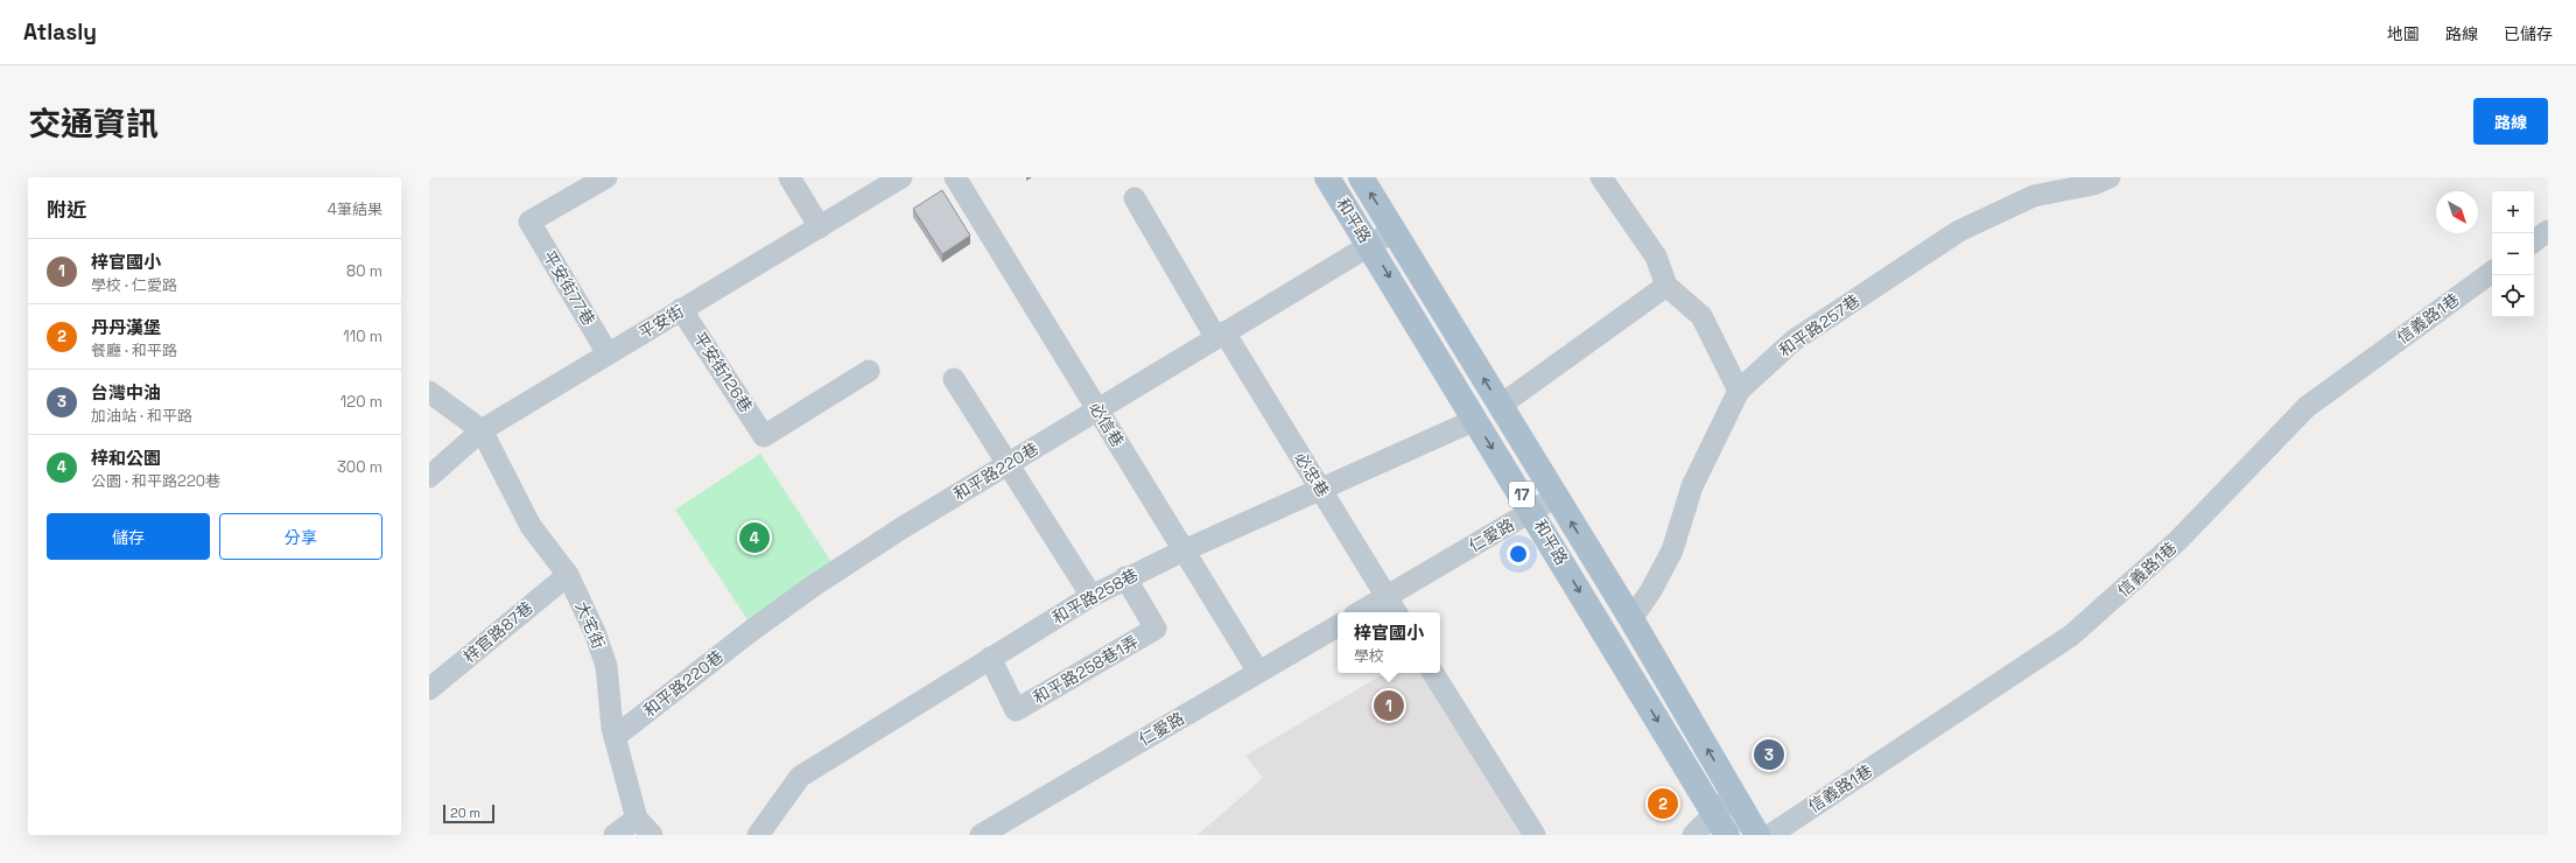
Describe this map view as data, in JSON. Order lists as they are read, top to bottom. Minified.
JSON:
{"streets":{"main road":["和平路","17"],"street":["平安街77巷","信義路1巷","平安街","和平路257巷","平安街126巷","必信巷","和平路220巷","必忠巷","仁愛路","和平路258巷","大宅街","梓官路87巷","和平路258巷1弄"]},"crossings":[["和平路","和平路257巷"],["和平路","和平路220巷"],["和平路","17"],["和平路","仁愛路"],["和平路","和平路258巷"],["平安街77巷","平安街"],["平安街","平安街126巷"],["平安街","大宅街"],["必信巷","和平路220巷"],["必信巷","仁愛路"],["必信巷","和平路258巷"],["和平路220巷","必忠巷"],["和平路220巷","大宅街"],["必忠巷","仁愛路"],["必忠巷","和平路258巷"],["和平路258巷","和平路258巷1弄"],["大宅街","梓官路87巷"]],"scale_bar":"20 m","north":"bottom right","page":{"header":"Atlasly","nav":["地圖","路線","已儲存"],"title":"交通資訊","buttons":["路線",["儲存","分享"]],"heading":["附近","4筆結果"],"map_buttons":["+","−"],"list":[{"mark":"1","name":"梓官國小","note":"學校 · 仁愛路","value":"80 m"},{"mark":"2","name":"丹丹漢堡","note":"餐廳 · 和平路","value":"110 m"},{"mark":"3","name":"台灣中油","note":"加油站 · 和平路","value":"120 m"},{"mark":"4","name":"梓和公園","note":"公園 · 和平路220巷","value":"300 m"}],"pins":["4","1","3","2"],"popup":["梓官國小","學校"],"scale":"20 m"}}
